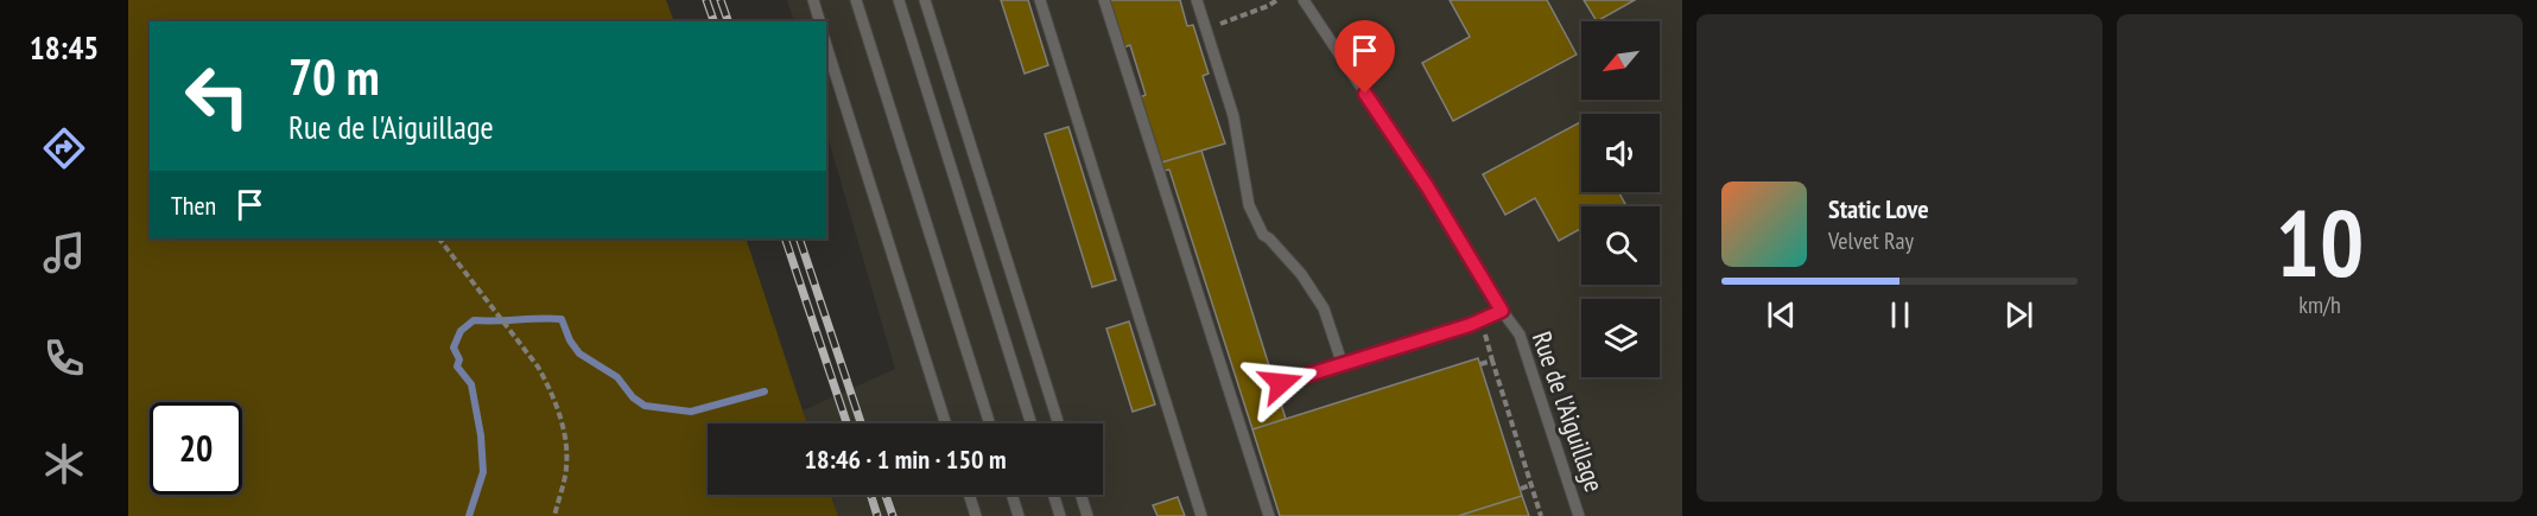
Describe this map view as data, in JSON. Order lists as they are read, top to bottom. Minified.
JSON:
{"streets":{"lane":["Rue de l'Aiguillage"]},"north":"bottom left","page":{"tabs":"18:45","tile":["10","km/h"],"turn":["70 m","Rue de l'Aiguillage"],"then":"Then","song":["Static Love","Velvet Ray"],"limit":"20","trip":"18:46 · 1 min · 150 m"}}
